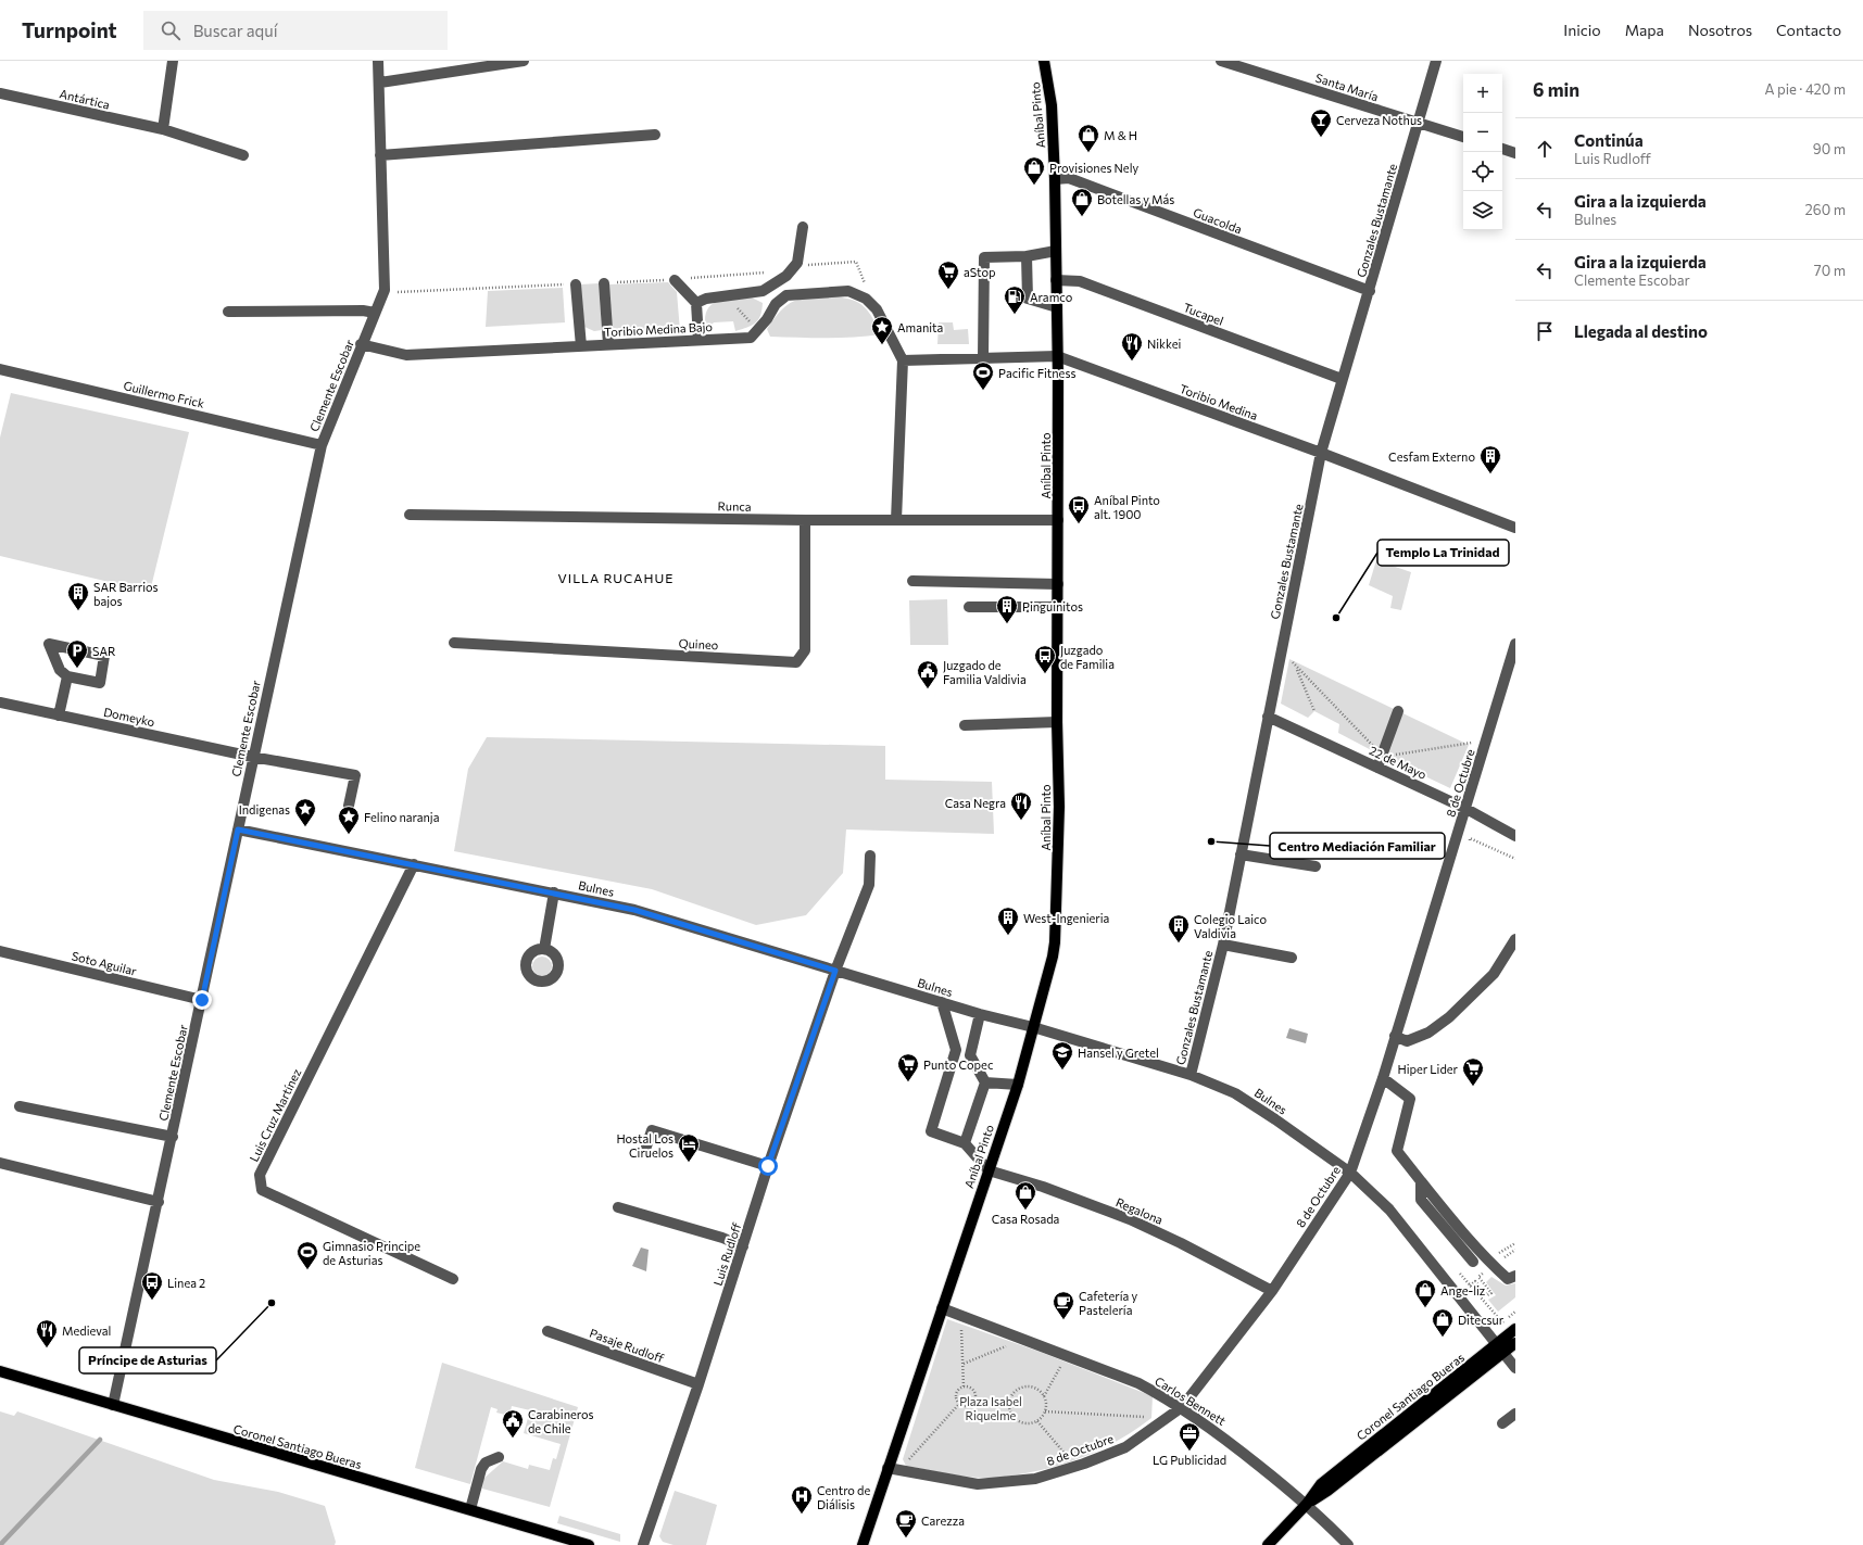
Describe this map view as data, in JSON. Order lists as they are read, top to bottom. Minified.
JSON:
{"streets":{"main road":["Aníbal Pinto","Coronel Santiago Bueras"],"street":["Santa María","Antártica","Guacolda","Gonzales Bustamante","Tucapel","Toribio Medina Bajo","Clemente Escobar","Guillermo Frick","Toribio Medina","Runca","Quineo","Domeyko","22 de Mayo","8 de Octubre","Bulnes","Soto Aguilar","Luis Cruz Martínez","Regalona","Luis Rudloff","Pasaje Rudloff","Carlos Bennett"]},"crossings":[["Santa María","Gonzales Bustamante"],["Aníbal Pinto","Guacolda"],["Aníbal Pinto","Tucapel"],["Aníbal Pinto","Toribio Medina"],["Aníbal Pinto","Runca"],["Aníbal Pinto","8 de Octubre"],["Aníbal Pinto","Bulnes"],["Aníbal Pinto","Regalona"],["Aníbal Pinto","Carlos Bennett"],["Guacolda","Gonzales Bustamante"],["Gonzales Bustamante","Tucapel"],["Gonzales Bustamante","Toribio Medina"],["Gonzales Bustamante","22 de Mayo"],["Gonzales Bustamante","Bulnes"],["Toribio Medina Bajo","Clemente Escobar"],["Clemente Escobar","Guillermo Frick"],["Clemente Escobar","Domeyko"],["Clemente Escobar","Bulnes"],["Clemente Escobar","Soto Aguilar"],["Clemente Escobar","Coronel Santiago Bueras"],["Runca","Quineo"],["22 de Mayo","8 de Octubre"],["8 de Octubre","Bulnes"],["8 de Octubre","Regalona"],["8 de Octubre","Carlos Bennett"],["Bulnes","Luis Cruz Martínez"],["Bulnes","Luis Rudloff"],["Bulnes","Coronel Santiago Bueras"],["Luis Rudloff","Pasaje Rudloff"],["Coronel Santiago Bueras","Carlos Bennett"]],"districts":["VILLA RUCAHUE"],"parks":["Plaza Isabel Riquelme"],"places":{"bar":["Cerveza Nothus"],"shop":["M & H","Provisiones Nely","Botellas y Más","Casa Rosada","Ange-liz","Ditecsur"],"supermarket":["aStop","Punto Copec","Hiper Lider"],"fuel station":["Aramco"],"place":["Amanita","Indigenas","Felino naranja"],"restaurant":["Nikkei","Casa Negra","Medieval"],"sports":["Pacific Fitness","Gimnasio Principe de Asturias"],"building":["Cesfam Externo","SAR Barrios bajos","Pinguinitos","West-Ingenieria","Colegio Laico Valdivia"],"bus stop":["Aníbal Pinto alt. 1900","Juzgado de Familia","Linea 2"],"other":["Templo La Trinidad","Centro Mediación Familiar","Príncipe de Asturias"],"parking":["SAR"],"public building":["Juzgado de Familia Valdivia","Carabineros de Chile"],"school or university":["Hansel y Gretel"],"hotel":["Hostal Los Ciruelos"],"cafe":["Cafetería y Pastelería","Carezza"],"office":["LG Publicidad"],"hospital":["Centro de Diálisis"]},"page":{"header":"Turnpoint","search":"Buscar aquí","nav":["Inicio","Mapa","Nosotros","Contacto"],"heading":["6 min","A pie · 420 m"],"map_buttons":["+","−"],"list":[["Continúa","Luis Rudloff","90 m"],["Gira a la izquierda","Bulnes","260 m"],["Gira a la izquierda","Clemente Escobar","70 m"],"Llegada al destino"]}}
